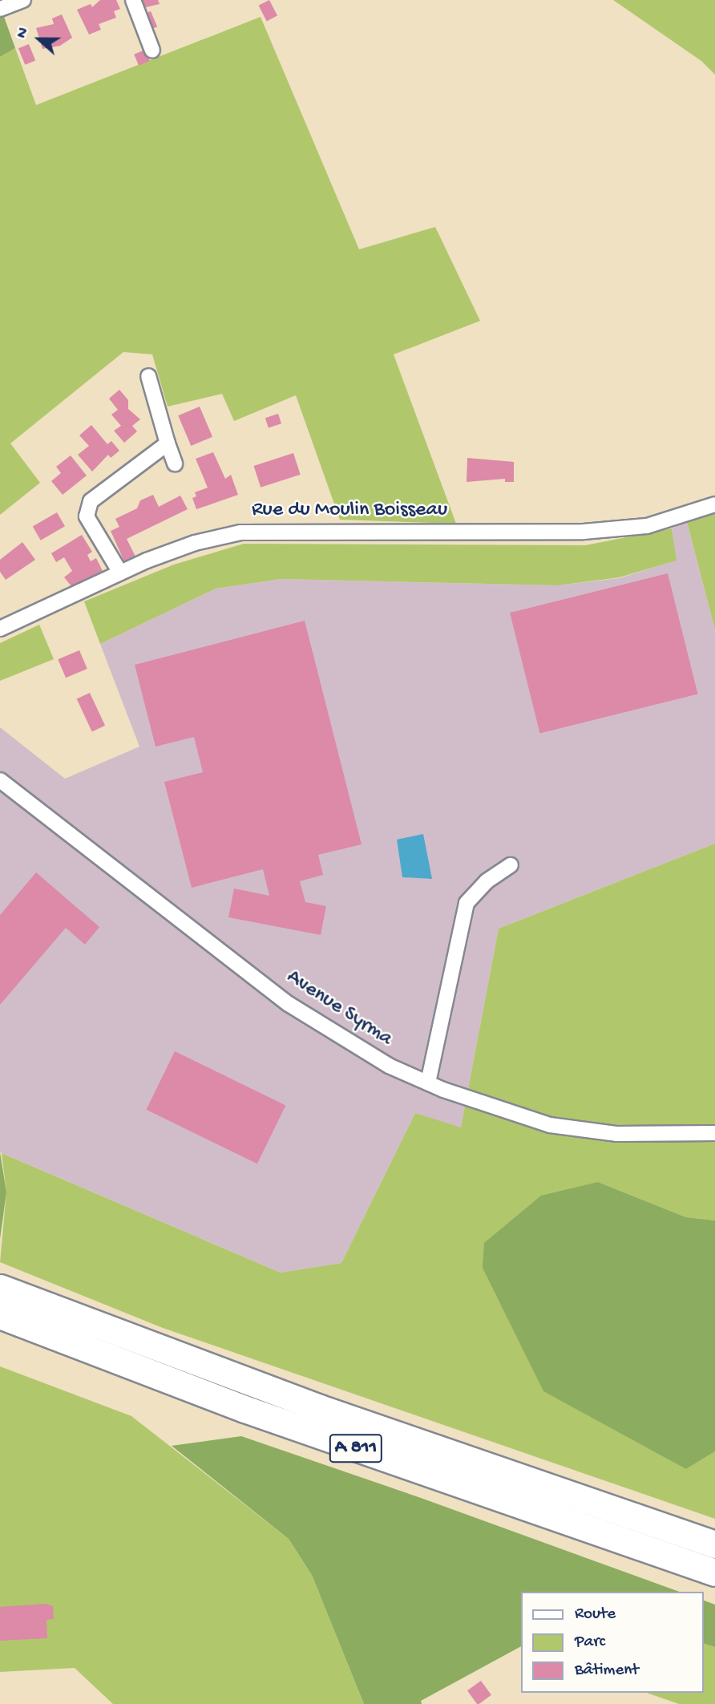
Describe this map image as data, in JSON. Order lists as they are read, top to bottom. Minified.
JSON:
{"streets":{"highway":["A 811"],"street":["Rue du Moulin Boisseau","Avenue Syrma"]},"legend":["Route","Parc","Bâtiment"],"north":"left"}
